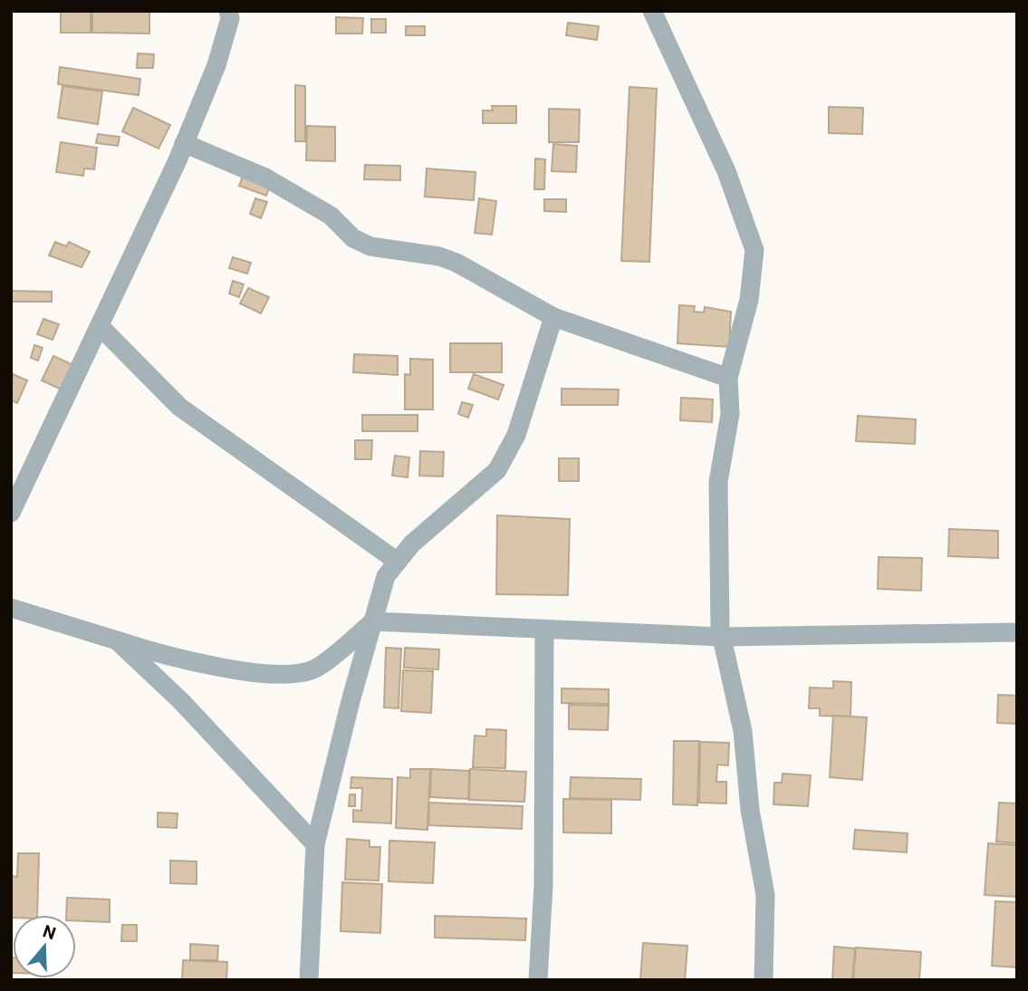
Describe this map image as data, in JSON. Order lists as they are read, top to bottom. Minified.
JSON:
{"north":"top"}
